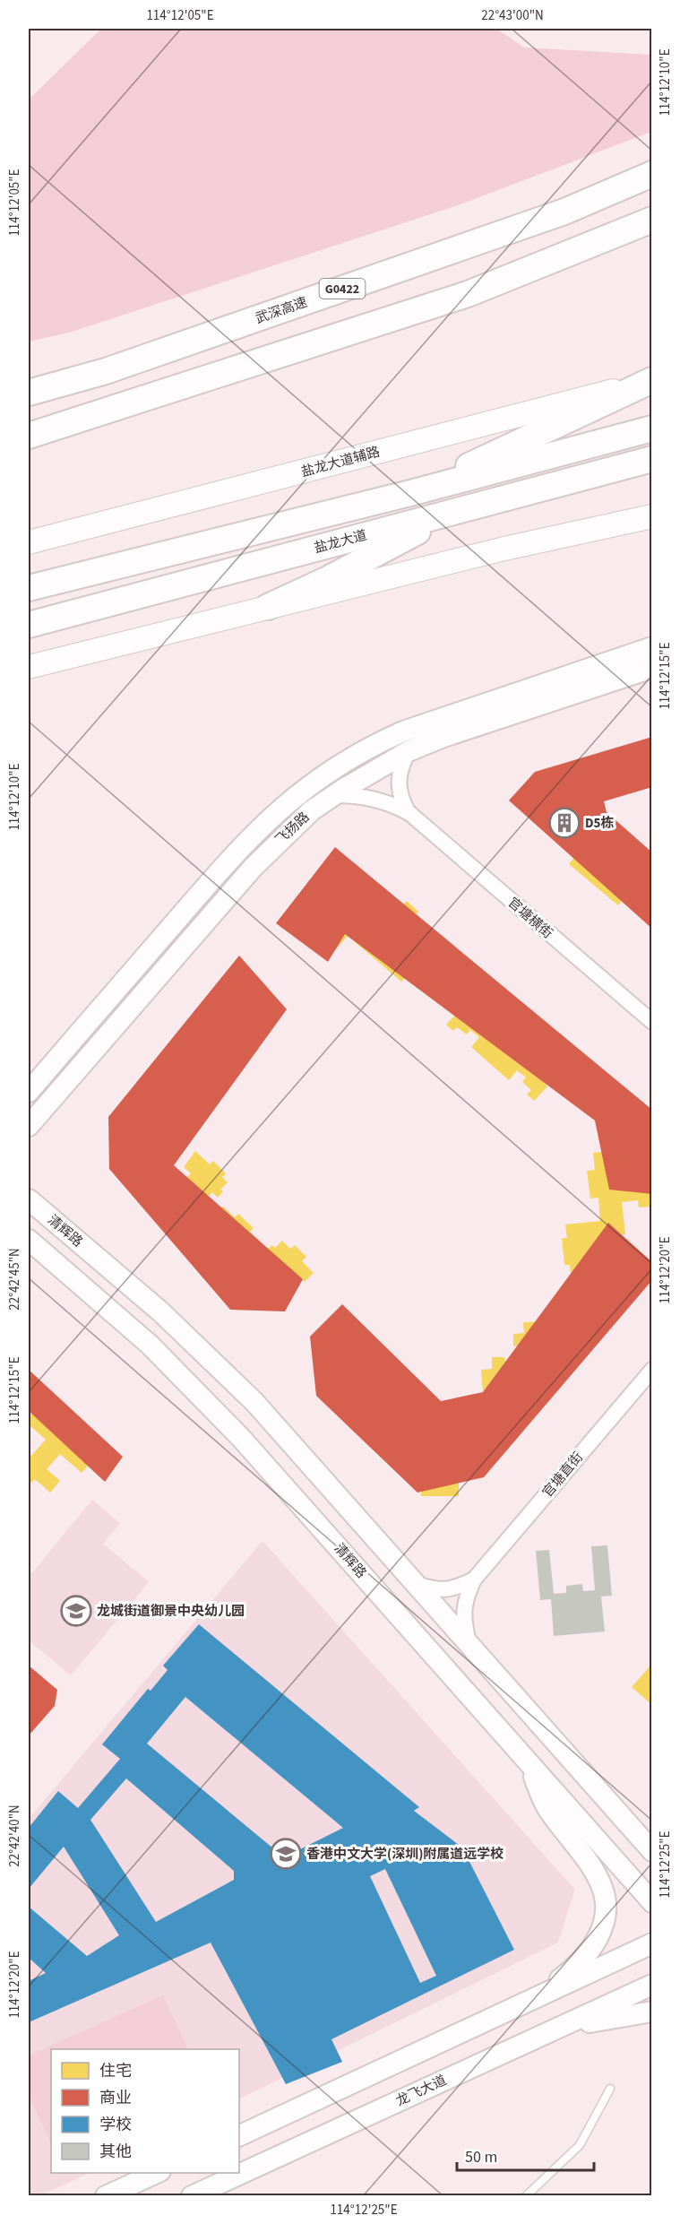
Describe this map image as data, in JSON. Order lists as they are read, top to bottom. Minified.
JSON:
{"streets":{"highway":["G0422","武深高速","盐龙大道"],"main road":["盐龙大道辅路"],"street":["飞扬路","官塘横街","清辉路","官塘直街","龙飞大道"]},"crossings":[["飞扬路","官塘横街"],["清辉路","官塘直街"]],"places":{"building":["D5栋"],"school or university":["龙城街道御景中央幼儿园","香港中文大学(深圳)附属道远学校"]},"legend":["住宅","商业","学校","其他"],"scale_bar":"50 m","coordinates":["114°12'05\"E","22°43'00\"N","114°12'10\"E","114°12'15\"E","114°12'20\"E","22°42'45\"N","22°42'40\"N","114°12'25\"E"]}
